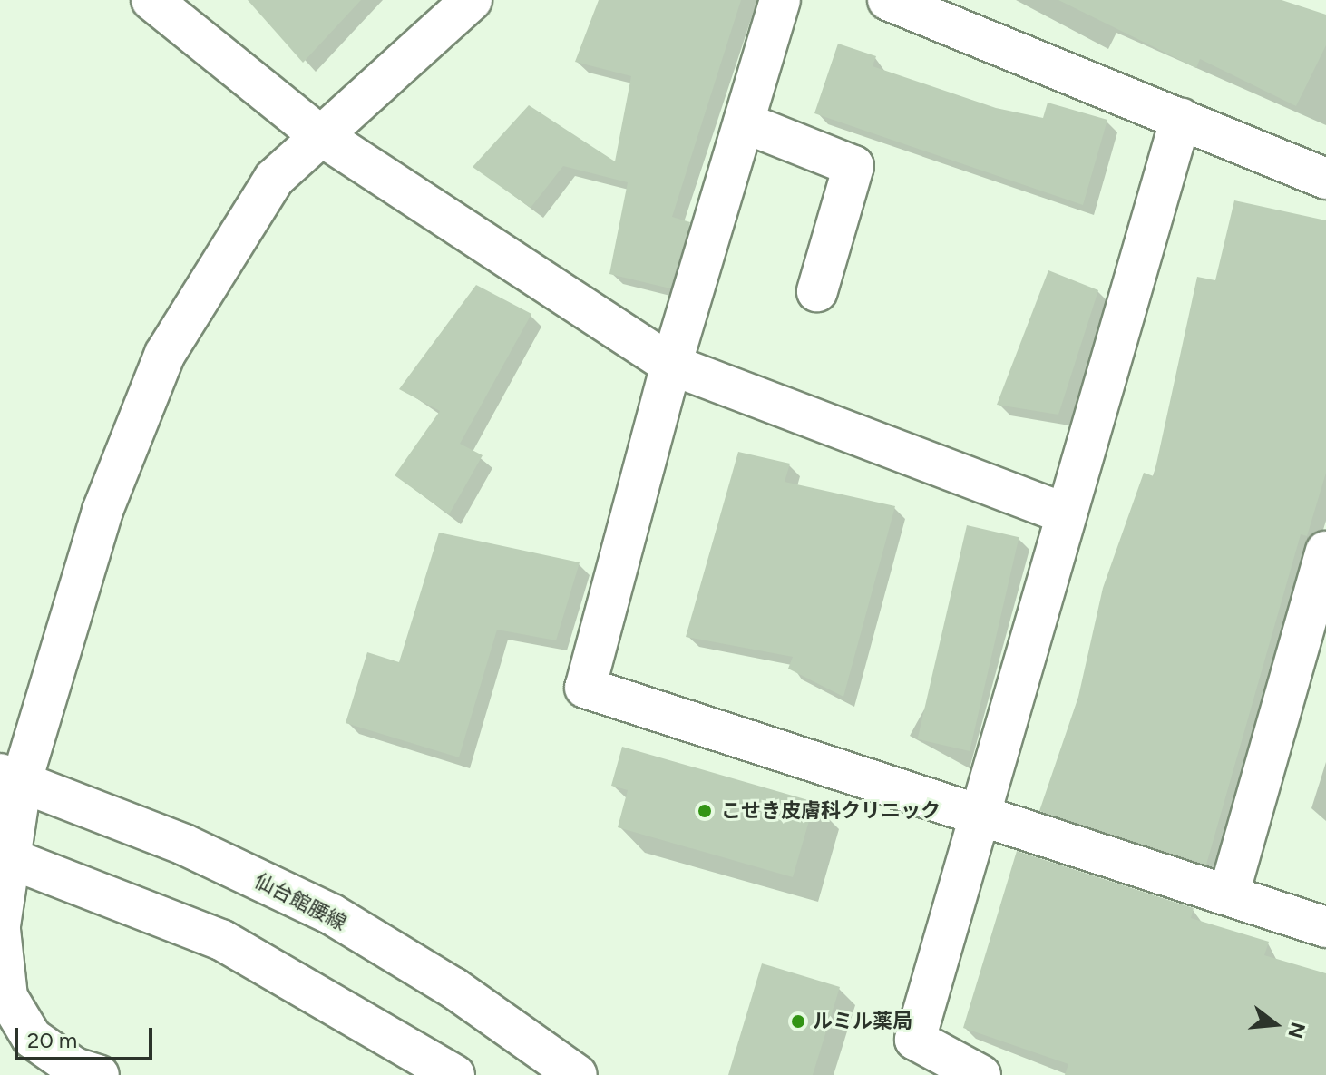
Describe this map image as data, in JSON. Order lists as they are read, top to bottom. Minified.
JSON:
{"streets":{"street":["仙台館腰線"]},"places":["こせき皮膚科クリニック","ルミル薬局"],"scale_bar":"20 m","north":"right"}
